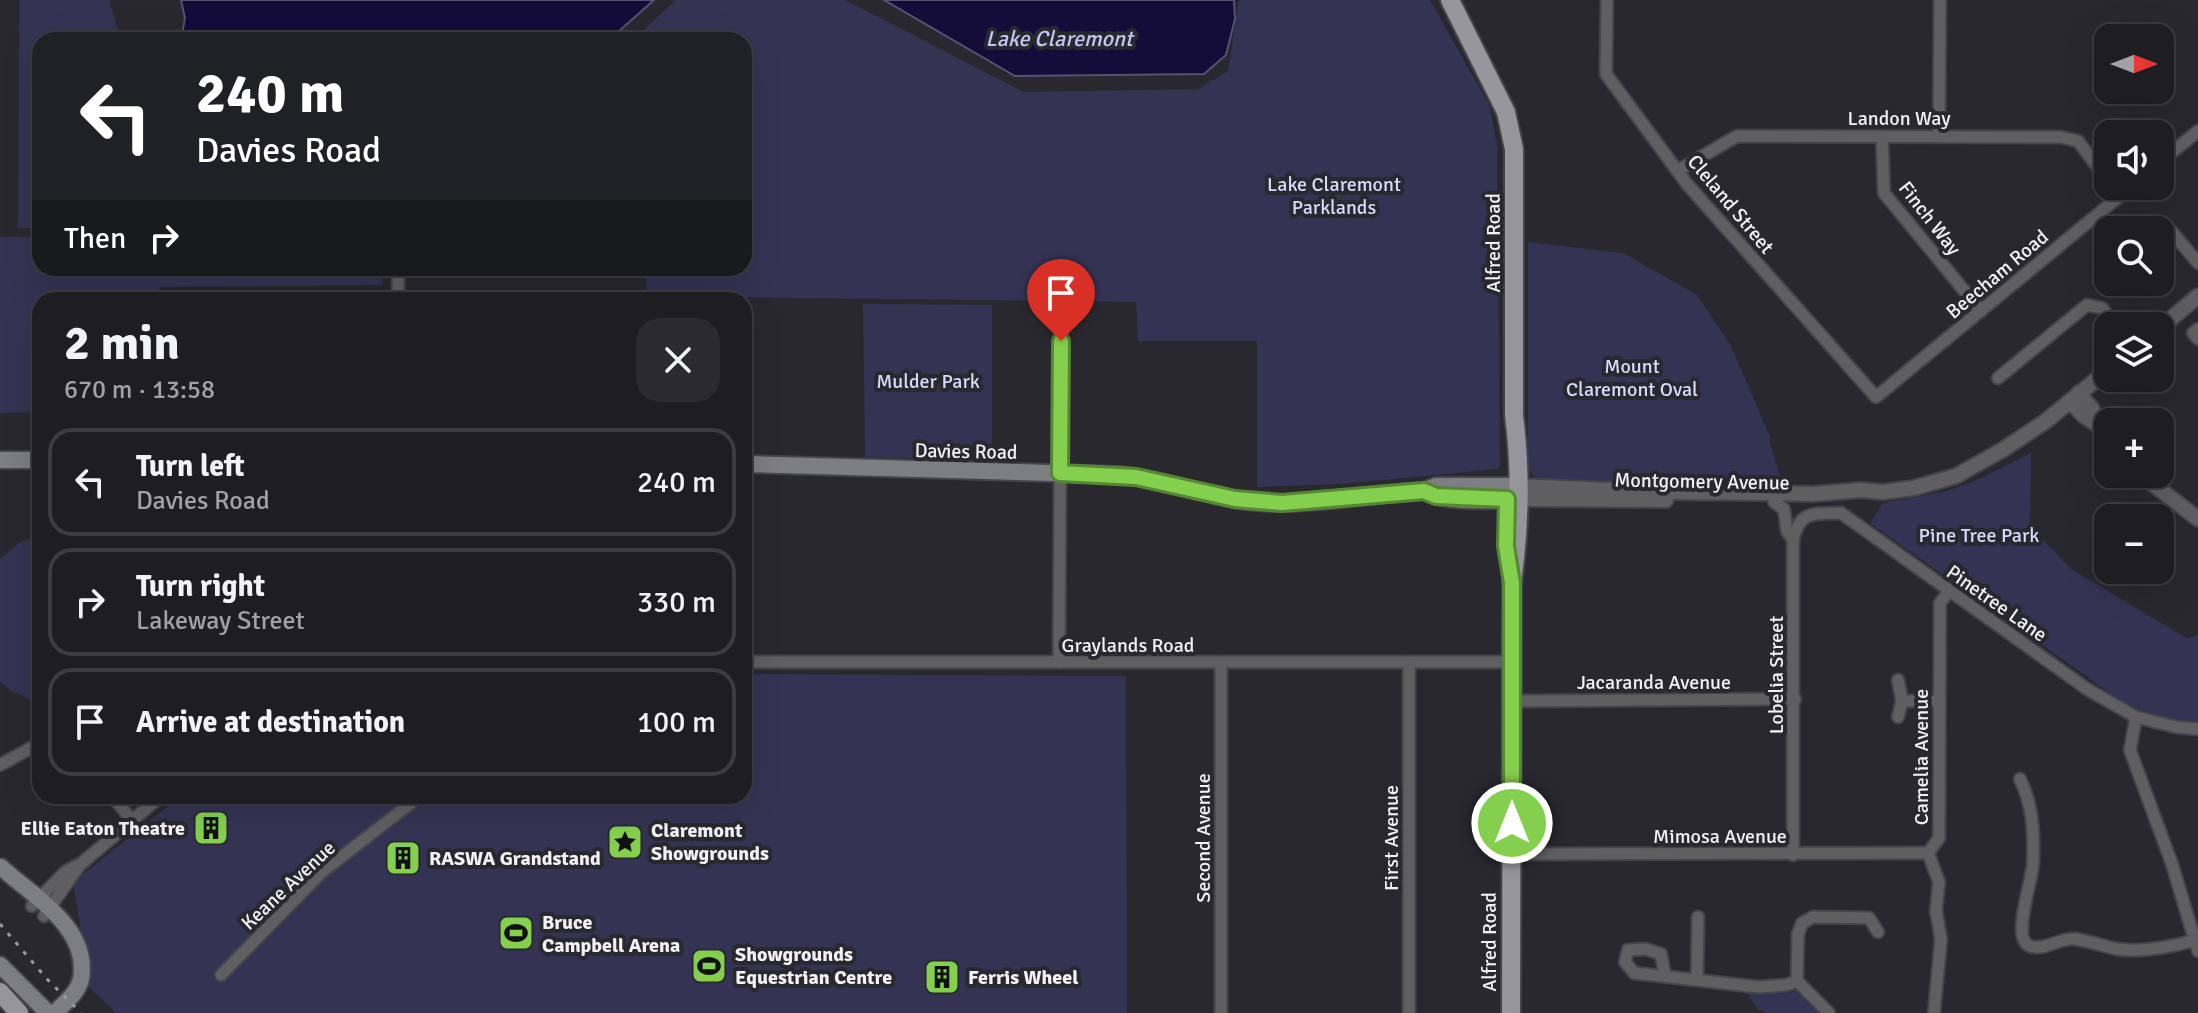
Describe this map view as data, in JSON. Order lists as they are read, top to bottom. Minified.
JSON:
{"streets":{"main road":["Alfred Road","Davies Road"],"street":["Landon Way","Cleland Street","Finch Way","Beecham Road","Montgomery Avenue","Pinetree Lane","Graylands Road","Lobelia Street","Jacaranda Avenue","Camelia Avenue","Mimosa Avenue","Second Avenue","First Avenue","Keane Avenue"]},"crossings":[["Landon Way","Cleland Street"],["Landon Way","Finch Way"],["Cleland Street","Beecham Road"],["Finch Way","Beecham Road"],["Alfred Road","Davies Road"],["Alfred Road","Montgomery Avenue"],["Alfred Road","Graylands Road"],["Alfred Road","Jacaranda Avenue"],["Alfred Road","Mimosa Avenue"],["Davies Road","Montgomery Avenue"],["Montgomery Avenue","Lobelia Street"],["Pinetree Lane","Lobelia Street"],["Pinetree Lane","Camelia Avenue"],["Graylands Road","Second Avenue"],["Graylands Road","First Avenue"],["Lobelia Street","Jacaranda Avenue"],["Lobelia Street","Mimosa Avenue"],["Camelia Avenue","Mimosa Avenue"]],"water":["Lake Claremont"],"parks":["Lake Claremont Parklands","Mount Claremont Oval","Mulder Park","Pine Tree Park"],"places":{"building":["Ellie Eaton Theatre","RASWA Grandstand","Ferris Wheel"],"place":["Claremont Showgrounds"],"sports":["Bruce Campbell Arena","Showgrounds Equestrian Centre"]},"north":"right","page":{"map_buttons":["+","−"],"turn":["240 m","Davies Road"],"then":"Then","heading":["2 min","670 m · 13:58"],"list":[{"name":"Turn left","note":"Davies Road","value":"240 m"},{"name":"Turn right","note":"Lakeway Street","value":"330 m"},{"name":"Arrive at destination","value":"100 m"}]}}
